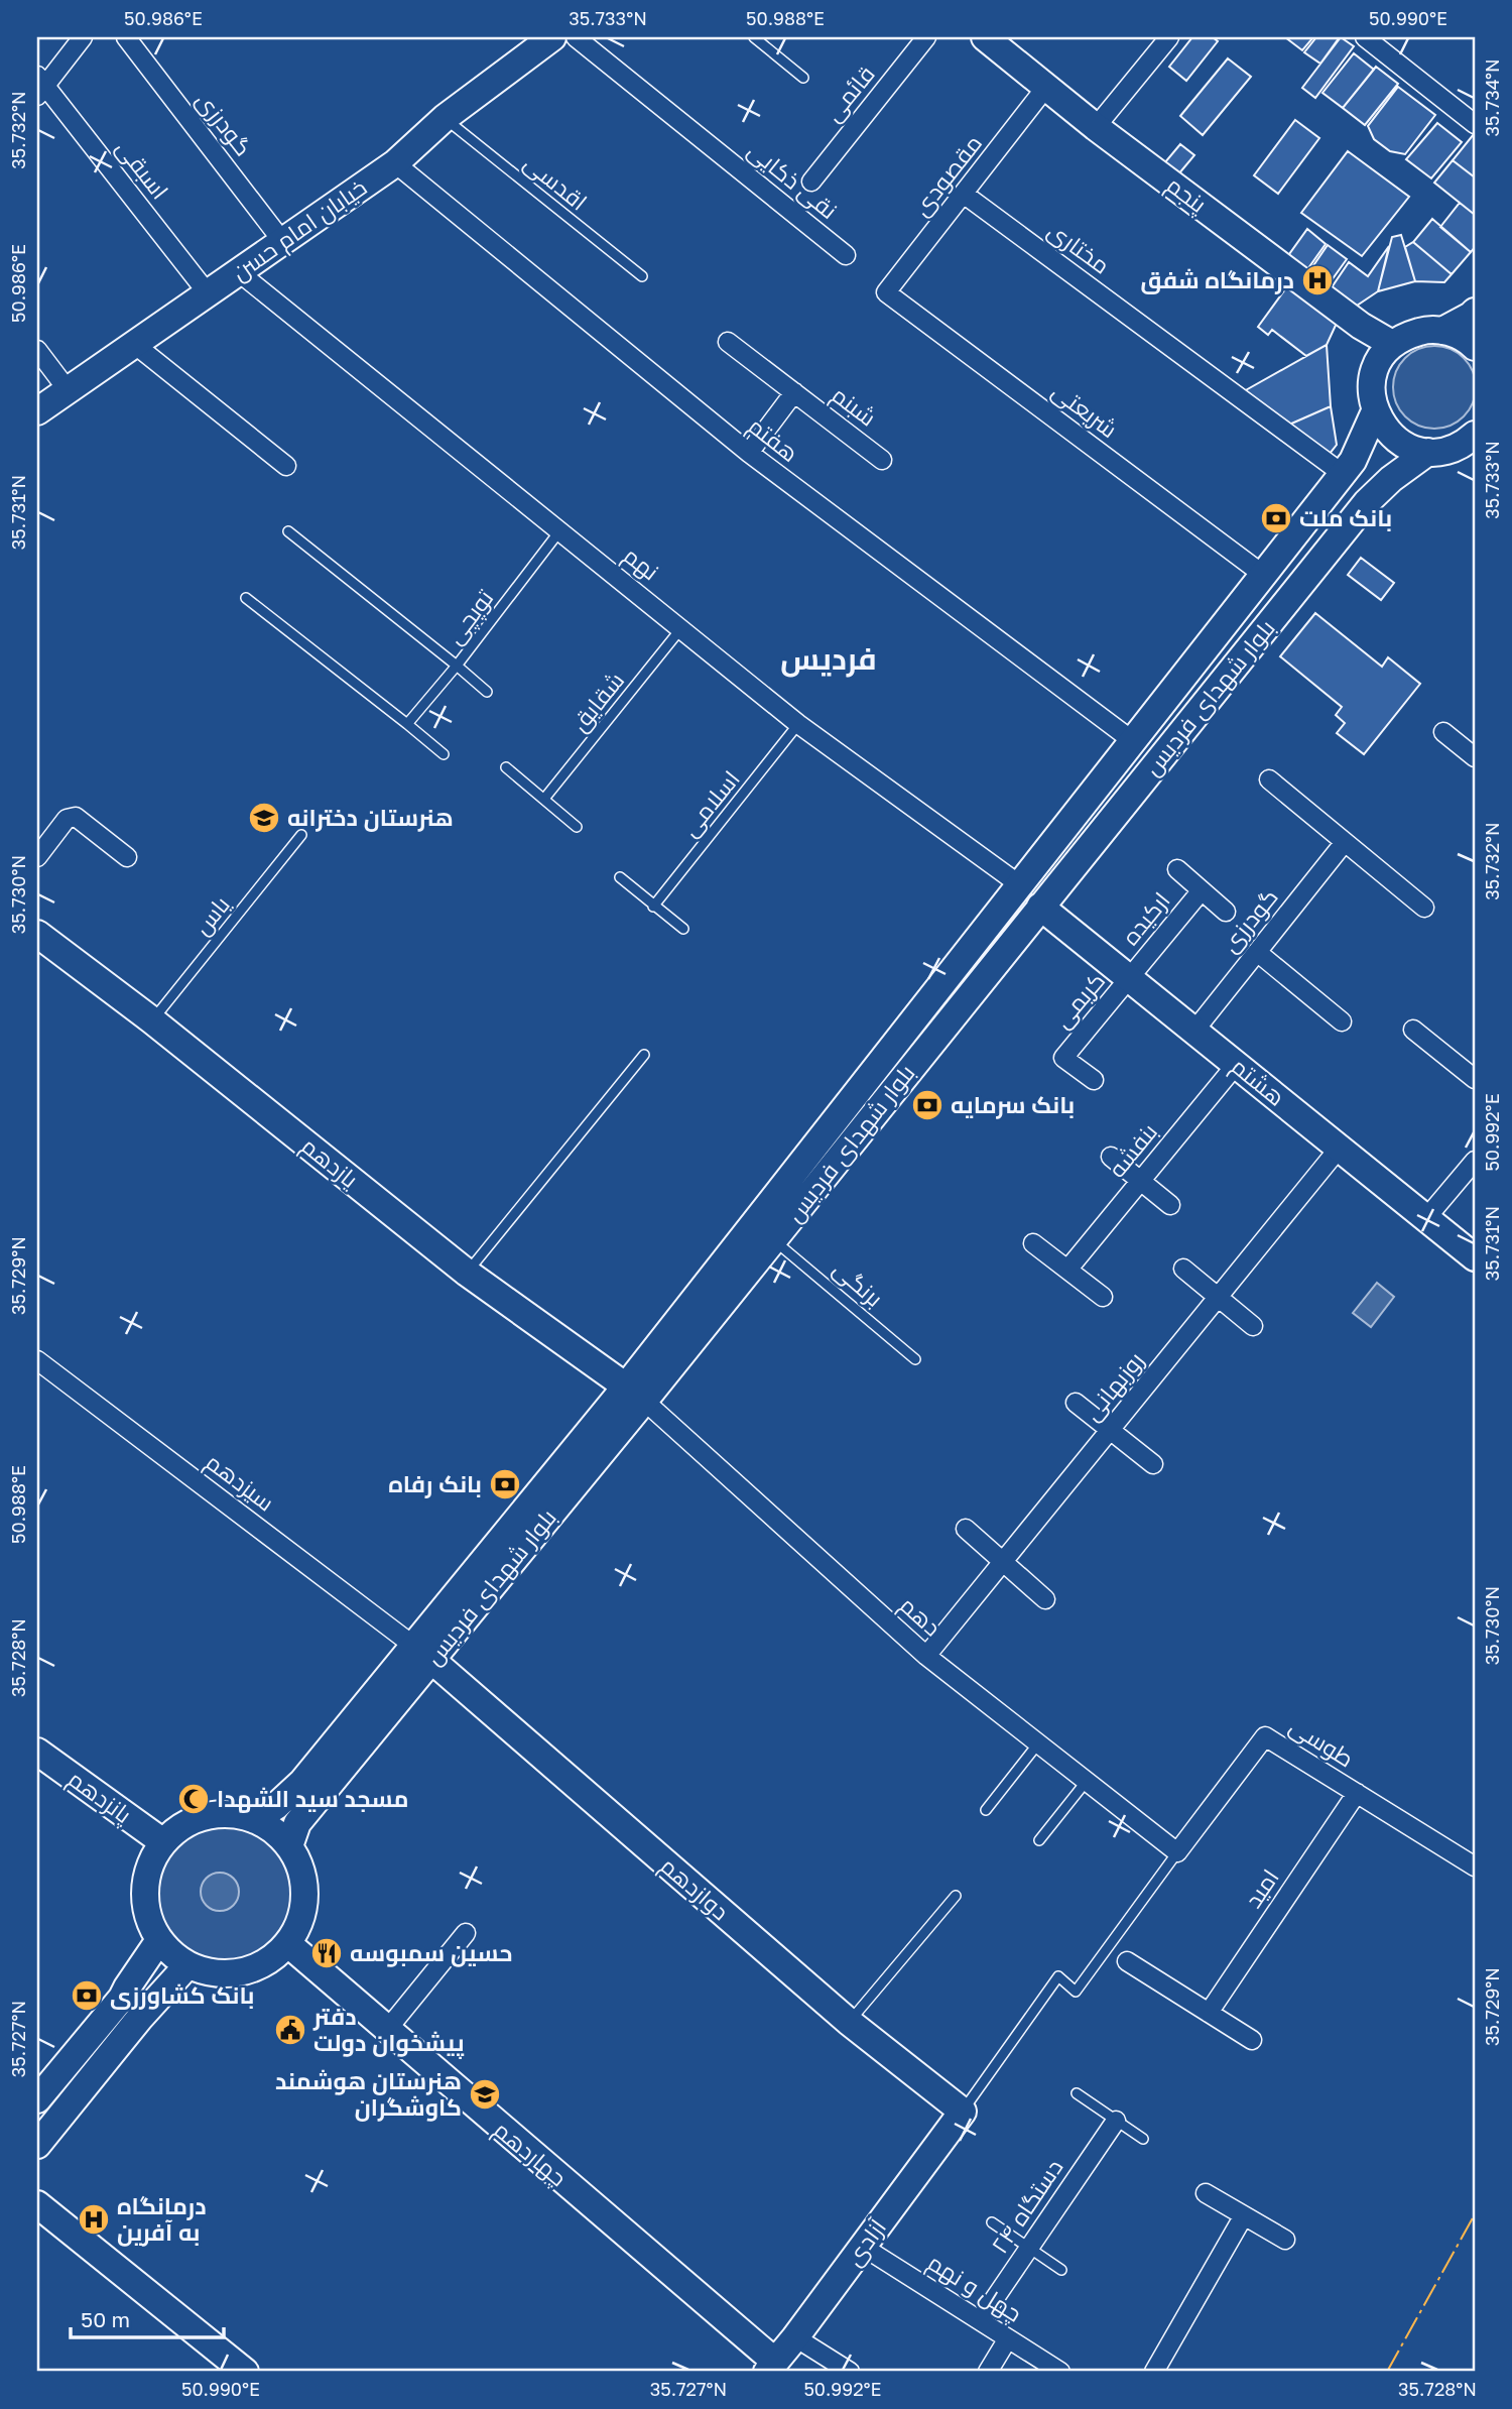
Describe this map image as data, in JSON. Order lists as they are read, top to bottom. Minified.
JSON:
{"streets":{"street":["قائمی","گودرزی","اسبقی","مقصودی","نقی ذکایی","پنجم","خیابان امام حسن","مختاری","شبنم","شریعتی","هفتم","نهم","بلوار شهدای فردیس","ارکیده","کریمی","هشتم","بنفشه","یازدهم","روزبهانی","سیزدهم","دهم","طوسی","پانزدهم","دوازدهم","امید","چهاردهم","۲۴ دستگاه","آزادی","چهل و نهم"],"lane":["اقدسی","توپچی","شقایق","اسلامی","یاس","برنگی"]},"crossings":[["گودرزی","خیابان امام حسن"],["گودرزی","هشتم"],["اسبقی","خیابان امام حسن"],["مقصودی","پنجم"],["مقصودی","مختاری"],["مقصودی","شریعتی"],["اقدسی","خیابان امام حسن"],["خیابان امام حسن","هفتم"],["خیابان امام حسن","نهم"],["شبنم","هفتم"],["هفتم","بلوار شهدای فردیس"],["نهم","توپچی"],["نهم","بلوار شهدای فردیس"],["نهم","شقایق"],["نهم","اسلامی"],["بلوار شهدای فردیس","هشتم"],["بلوار شهدای فردیس","یازدهم"],["بلوار شهدای فردیس","برنگی"],["بلوار شهدای فردیس","سیزدهم"],["بلوار شهدای فردیس","دهم"],["بلوار شهدای فردیس","پانزدهم"],["بلوار شهدای فردیس","دوازدهم"],["بلوار شهدای فردیس","چهاردهم"],["یاس","یازدهم"],["ارکیده","کریمی"],["ارکیده","هشتم"],["کریمی","هشتم"],["هشتم","بنفشه"],["هشتم","روزبهانی"],["یازدهم","دهم"],["روزبهانی","دهم"],["سیزدهم","دوازدهم"],["دهم","طوسی"],["طوسی","امید"],["پانزدهم","چهاردهم"],["دوازدهم","آزادی"],["چهاردهم","آزادی"],["۲۴ دستگاه","چهل و نهم"],["آزادی","چهل و نهم"]],"districts":["فردیس"],"places":{"hospital":["درمانگاه شفق","درمانگاه به آفرین"],"bank":["بانک ملت","بانک سرمایه","بانک رفاه","بانک کشاورزی"],"school or university":["هنرستان دخترانه","هنرستان هوشمند کاوشگران"],"mosque":["مسجد سید الشهدا"],"restaurant":["حسین سمبوسه"],"public building":["دفتر پیشخوان دولت"]},"scale_bar":"50 m","coordinates":["50.986°E","35.733°N","50.988°E","50.990°E","35.734°N","35.732°N","35.731°N","35.730°N","50.992°E","35.729°N","35.728°N","35.727°N"]}
